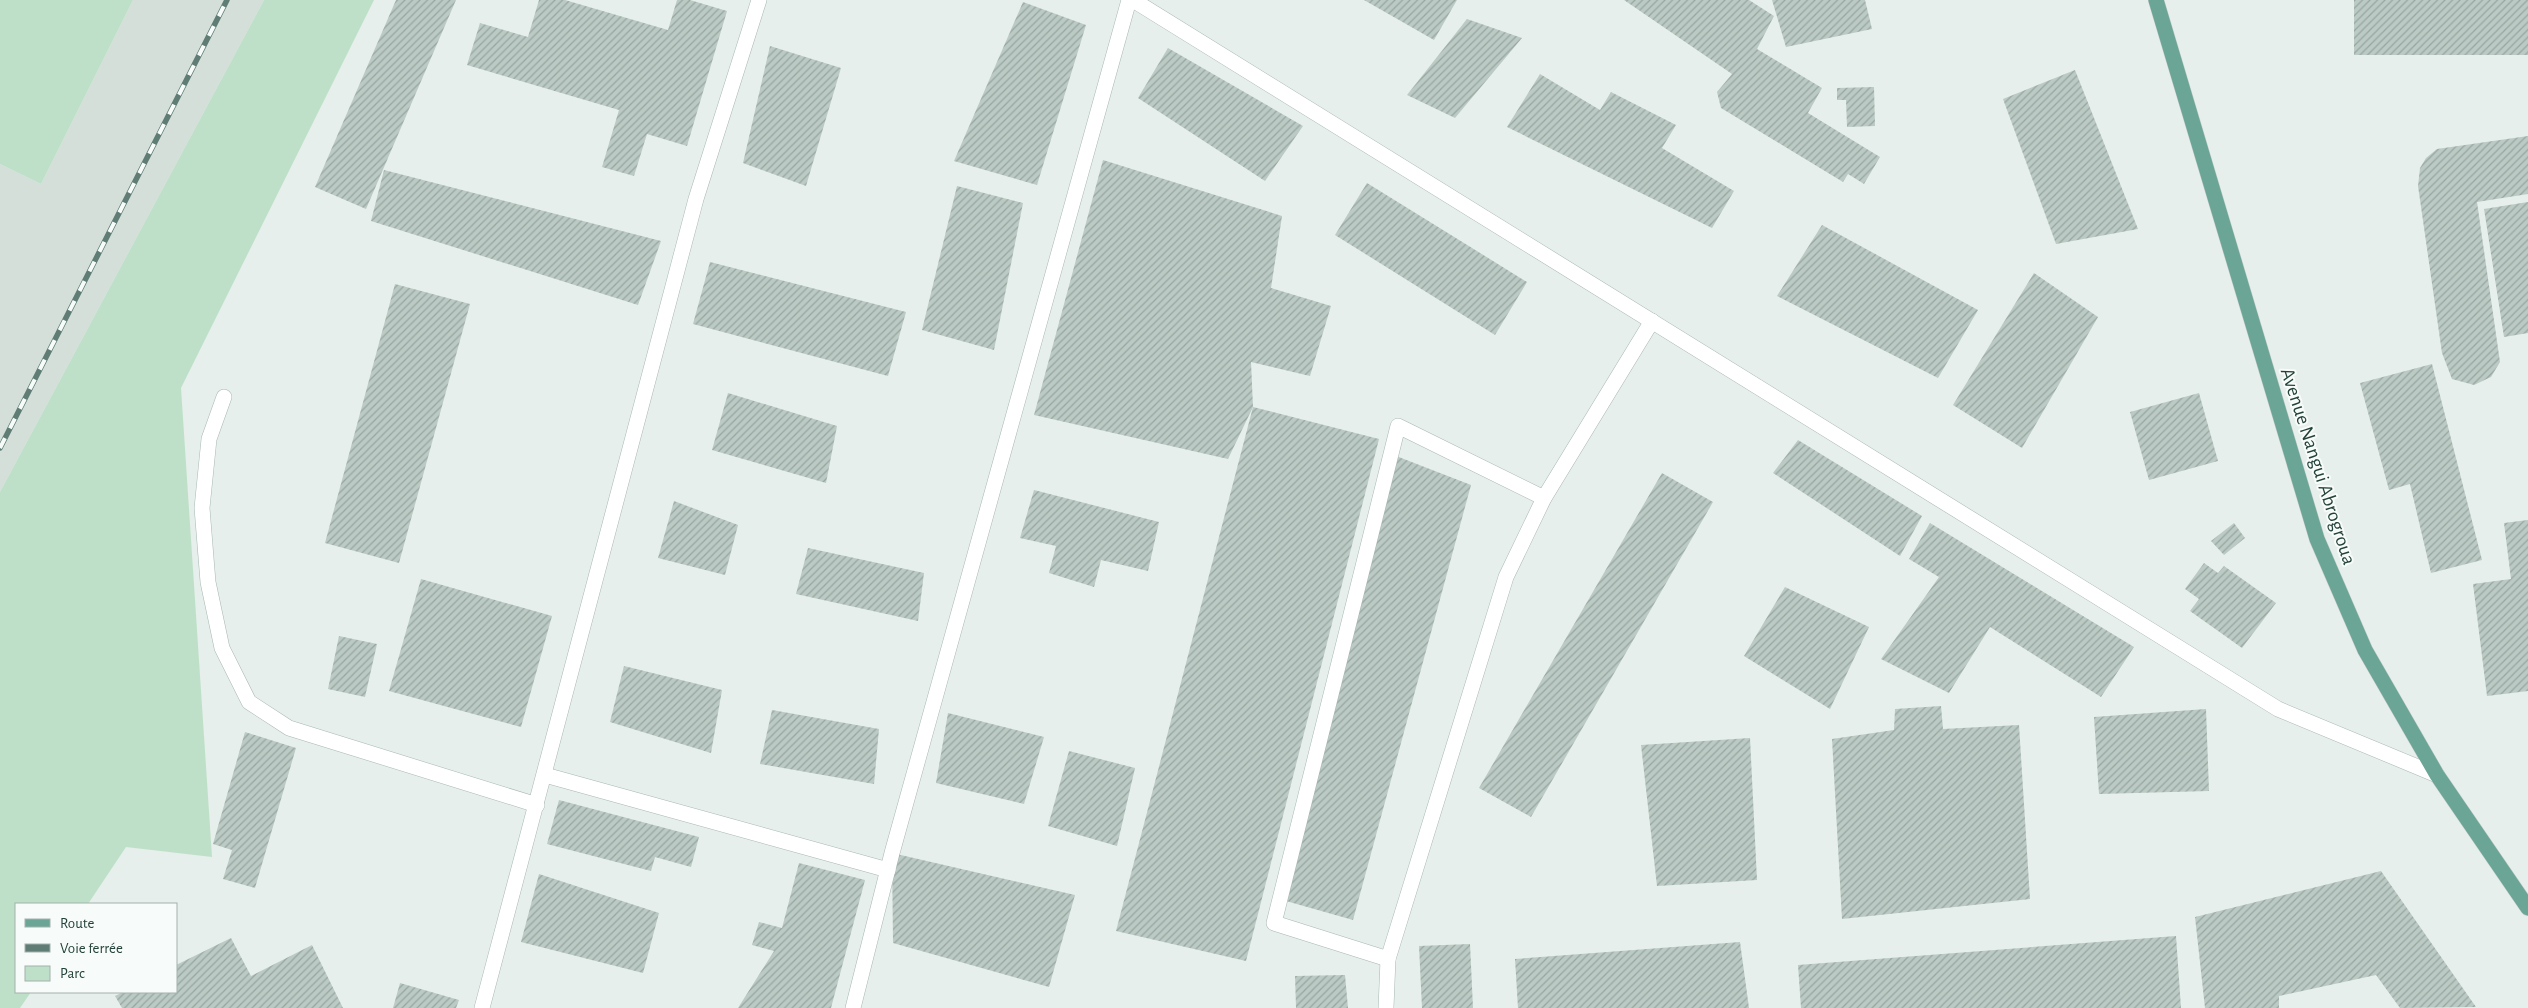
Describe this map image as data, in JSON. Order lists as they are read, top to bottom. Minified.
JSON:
{"streets":{"main road":["Avenue Nangui Abrogroua"]},"legend":["Route","Voie ferrée","Parc"]}
